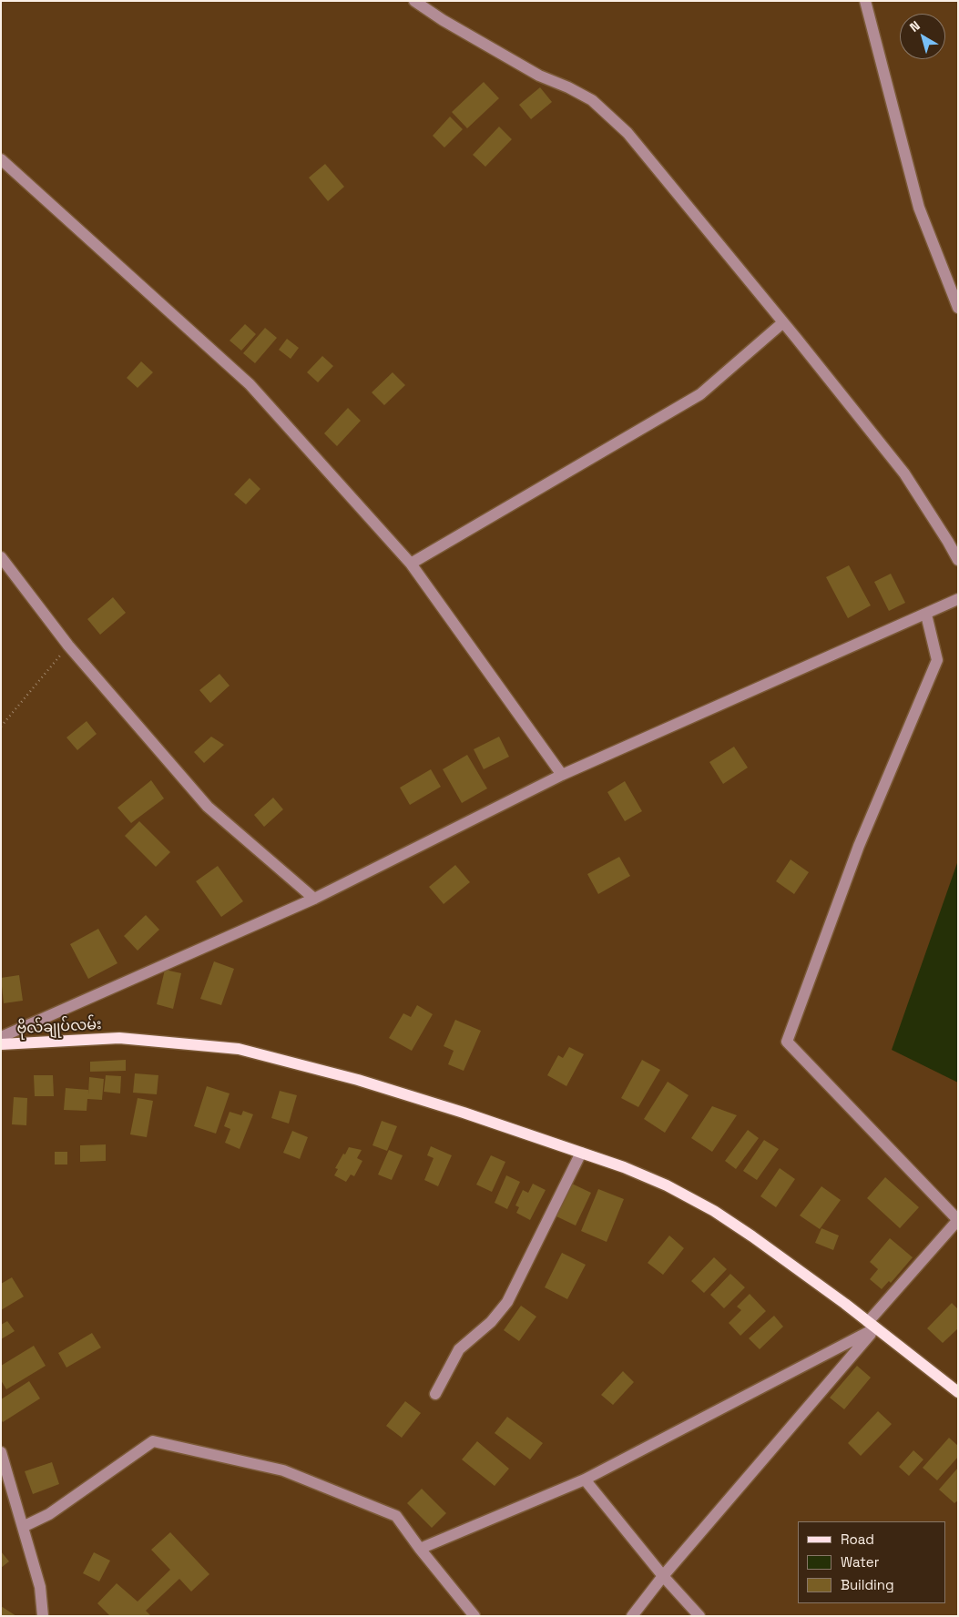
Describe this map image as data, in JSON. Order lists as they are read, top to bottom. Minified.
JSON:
{"streets":{"main road":["ဗိုလ်ချုပ်လမ်း"]},"legend":["Road","Water","Building"],"north":"top left"}
